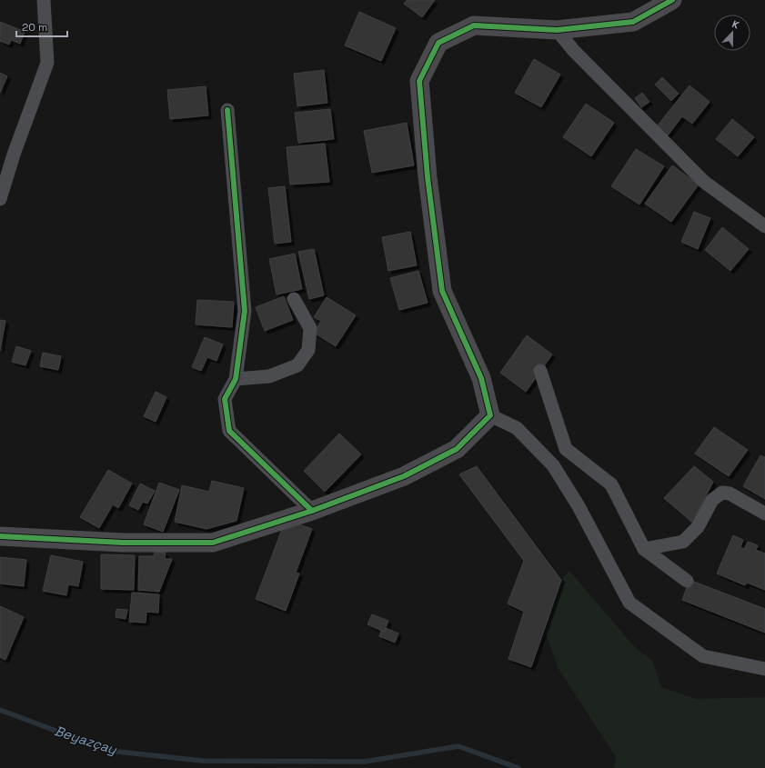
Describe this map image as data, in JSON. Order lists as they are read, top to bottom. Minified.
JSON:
{"water":["Beyazçay"],"scale_bar":"20 m","north":"top"}
